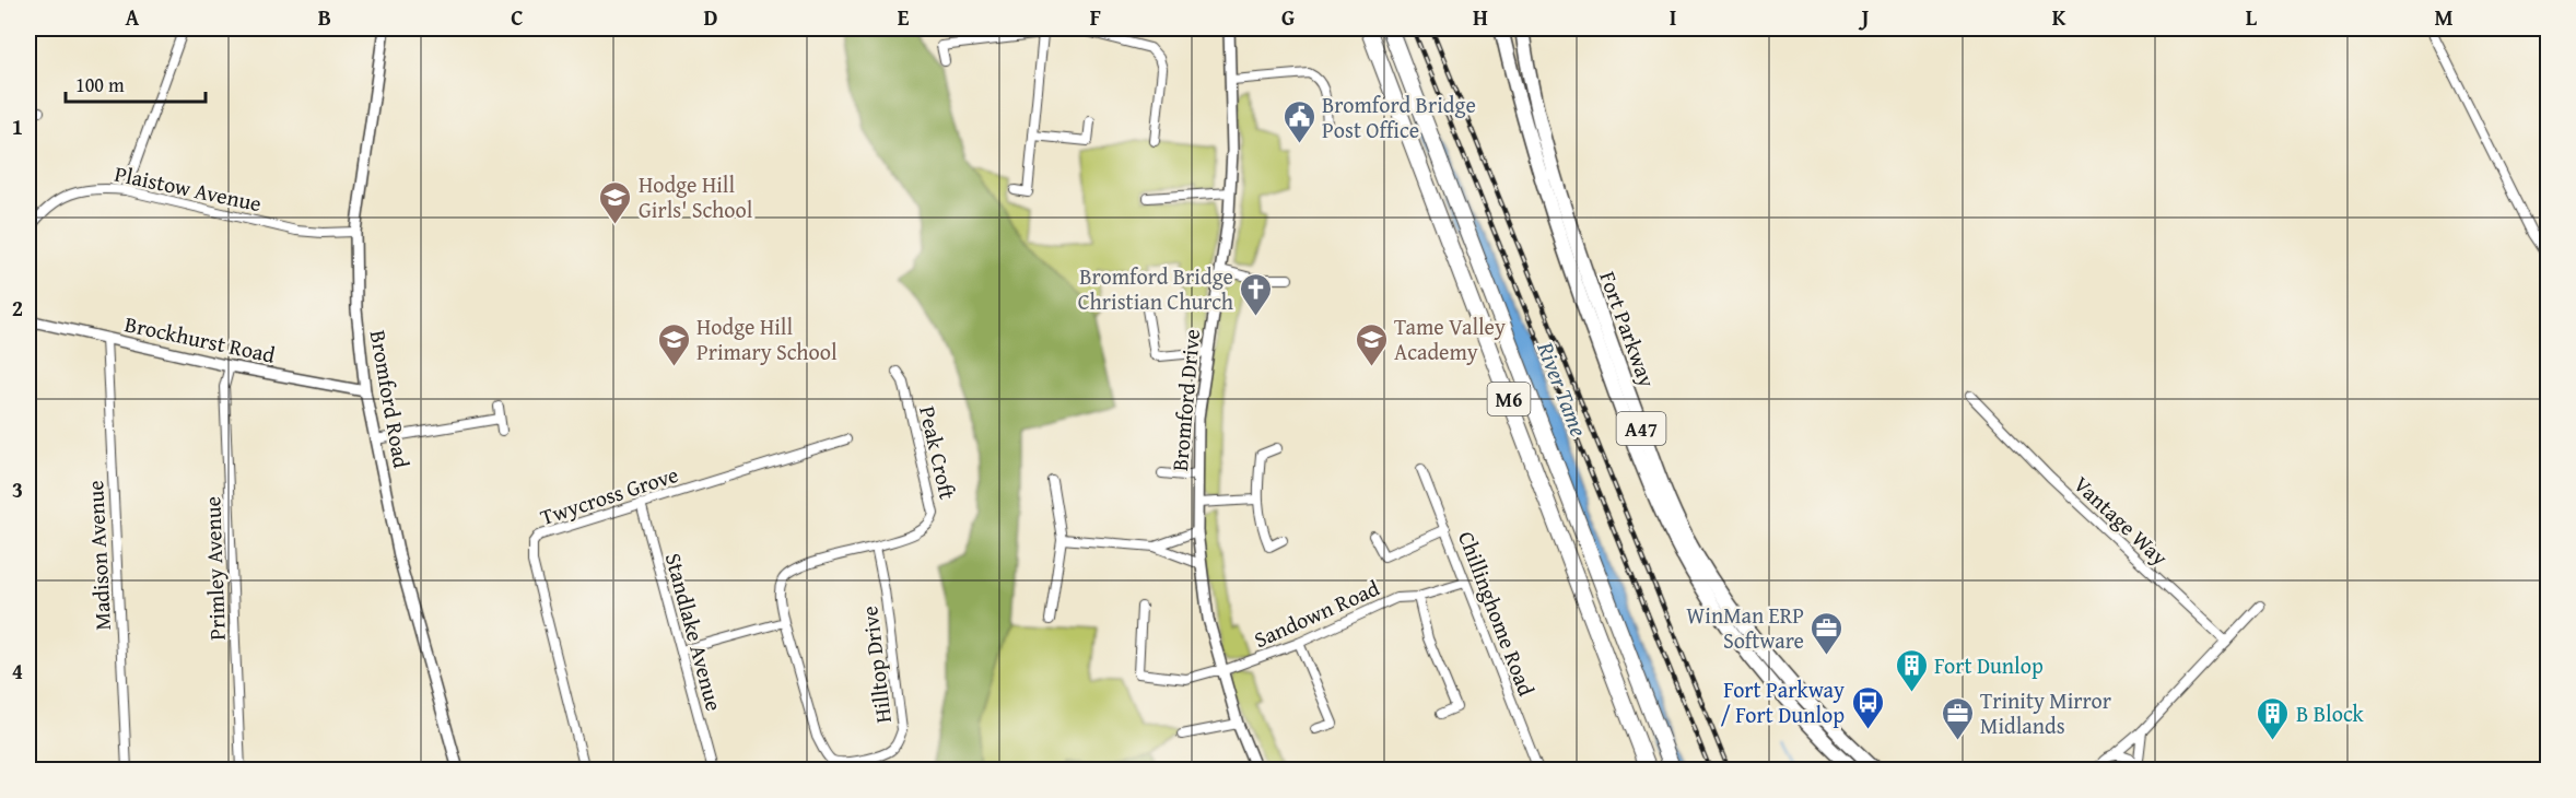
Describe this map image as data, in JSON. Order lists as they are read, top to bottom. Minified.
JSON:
{"streets":{"highway":["M6"],"main road":["Fort Parkway","A47"],"street":["Plaistow Avenue","Brockhurst Road","Bromford Road","Bromford Drive","Peak Croft","Twycross Grove","Vantage Way","Madison Avenue","Primley Avenue","Sandown Road","Chillinghome Road","Standlake Avenue","Hilltop Drive"]},"crossings":[["Plaistow Avenue","Bromford Road"],["Brockhurst Road","Bromford Road"],["Brockhurst Road","Madison Avenue"],["Brockhurst Road","Primley Avenue"],["Bromford Drive","Sandown Road"],["Peak Croft","Hilltop Drive"],["Twycross Grove","Standlake Avenue"],["Sandown Road","Chillinghome Road"]],"water":["River Tame"],"places":{"public building":["Bromford Bridge Post Office"],"school or university":["Hodge Hill Girls' School","Hodge Hill Primary School","Tame Valley Academy"],"church":["Bromford Bridge Christian Church"],"office":["WinMan ERP Software","Trinity Mirror Midlands"],"building":["Fort Dunlop","B Block"],"bus stop":["Fort Parkway / Fort Dunlop"]},"scale_bar":"100 m","grid":{"columns":["A","B","C","D","E","F","G","H","I","J","K","L","M"],"rows":["1","2","3","4"]}}
